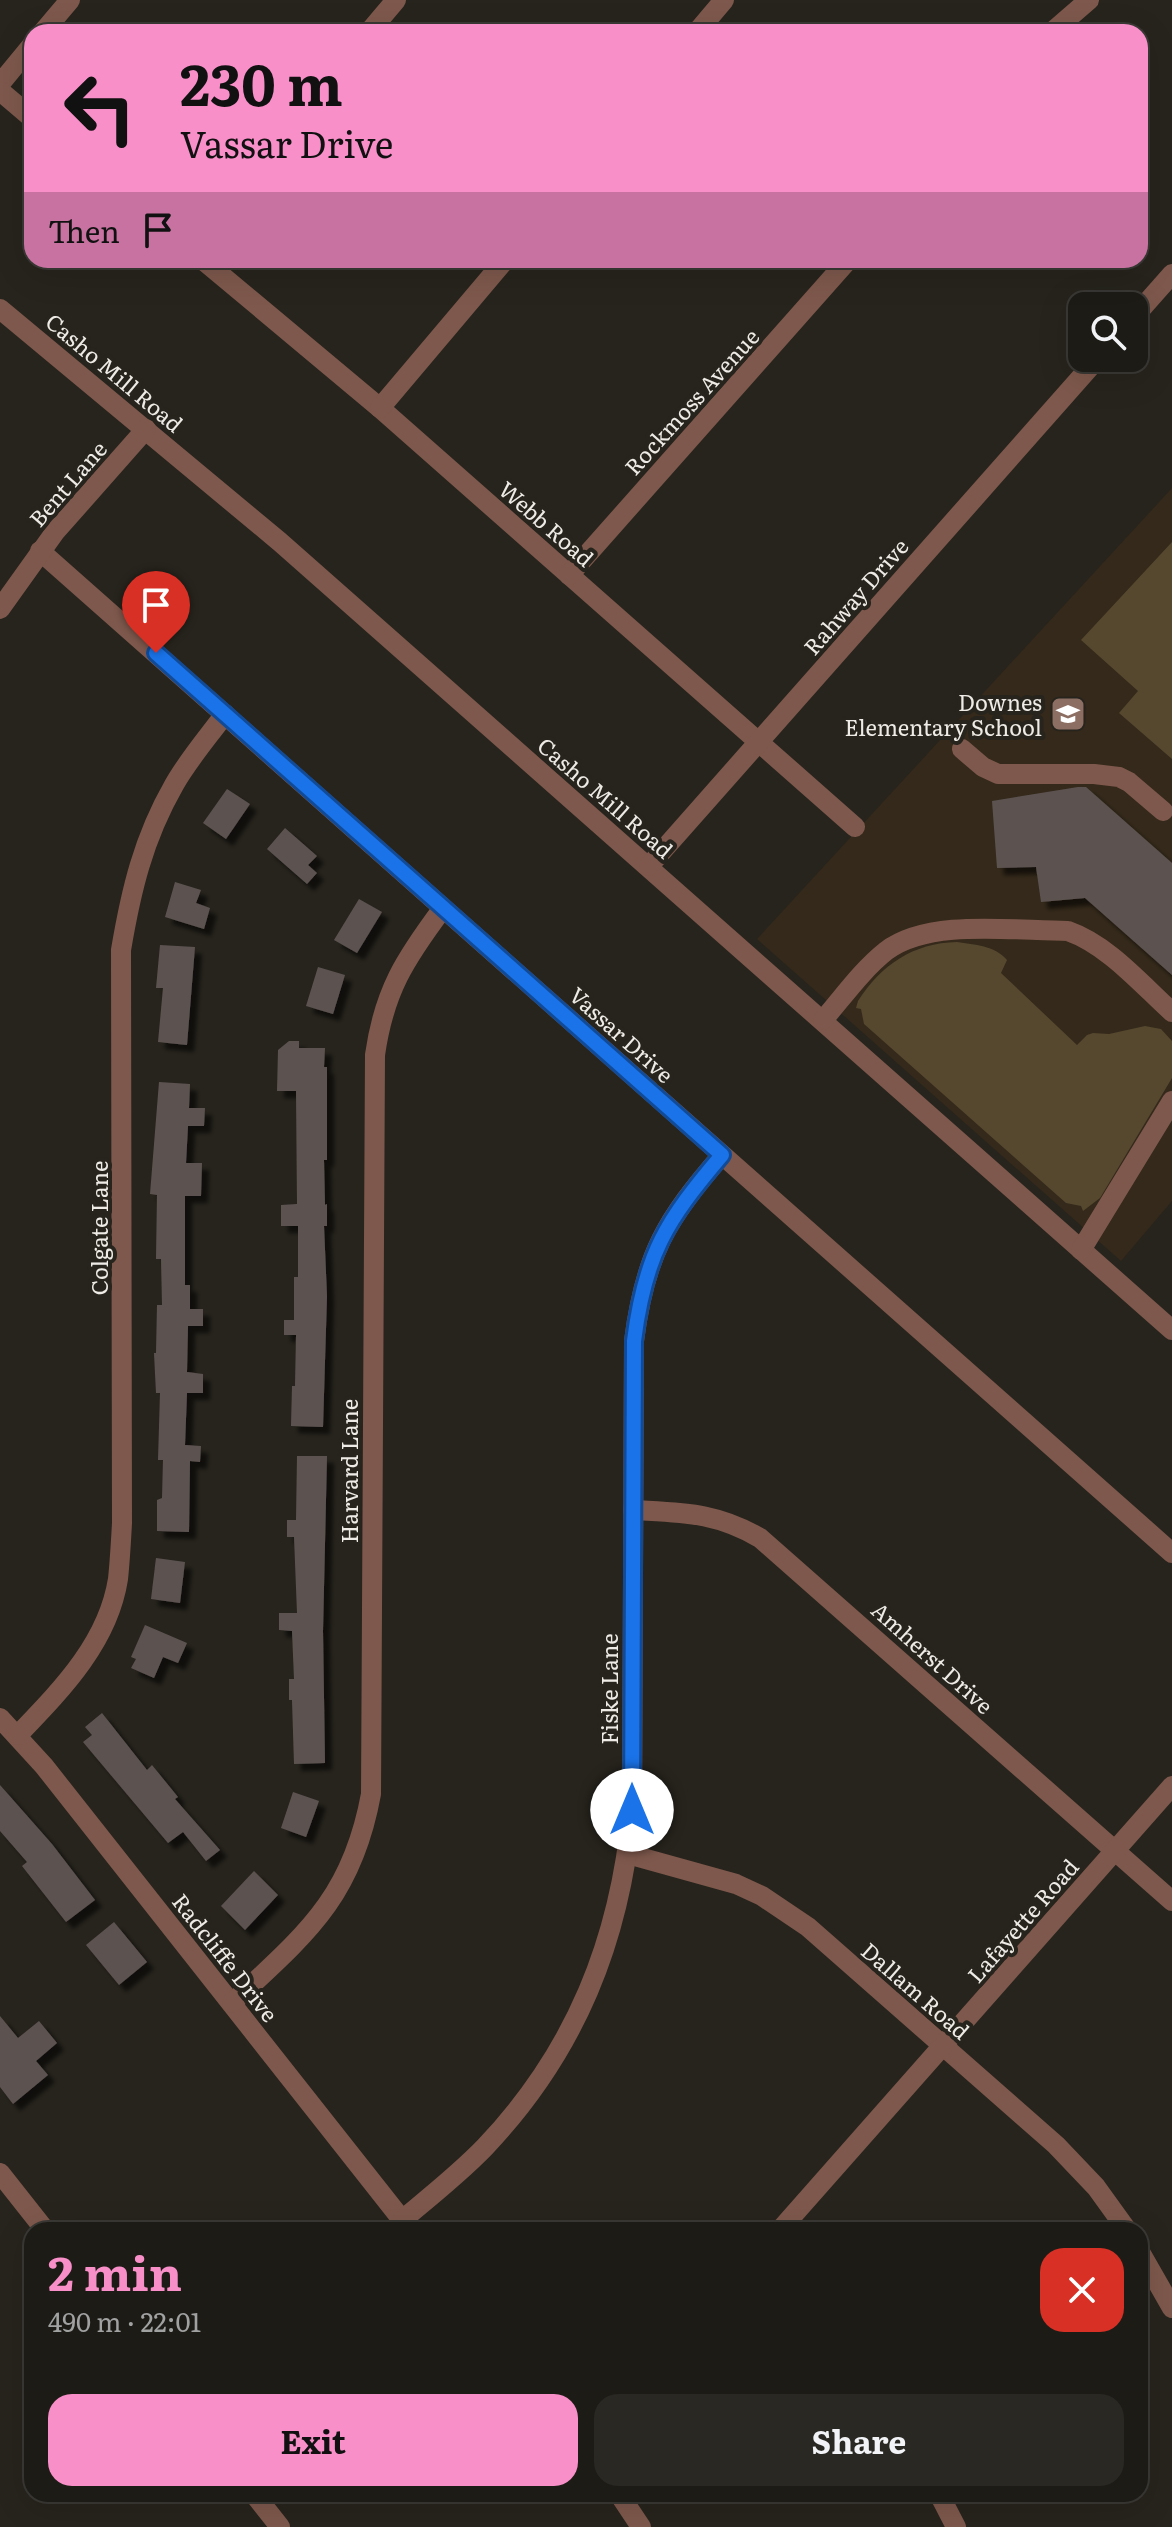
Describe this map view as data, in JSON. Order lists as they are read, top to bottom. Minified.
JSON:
{"streets":{"street":["Casho Mill Road","Rockmoss Avenue","Bent Lane","Webb Road","Rahway Drive","Vassar Drive","Colgate Lane","Harvard Lane","Amherst Drive","Fiske Lane","Lafayette Road","Radcliffe Drive","Dallam Road"]},"crossings":[["Casho Mill Road","Bent Lane"],["Casho Mill Road","Rahway Drive"],["Rockmoss Avenue","Webb Road"],["Bent Lane","Vassar Drive"],["Webb Road","Rahway Drive"],["Vassar Drive","Colgate Lane"],["Vassar Drive","Harvard Lane"],["Vassar Drive","Fiske Lane"],["Colgate Lane","Radcliffe Drive"],["Harvard Lane","Radcliffe Drive"],["Amherst Drive","Fiske Lane"],["Amherst Drive","Lafayette Road"],["Fiske Lane","Dallam Road"],["Lafayette Road","Dallam Road"]],"places":{"school or university":["Downes Elementary School"]},"page":{"turn":["230 m","Vassar Drive"],"then":"Then","heading":["2 min","490 m · 22:01"],"buttons":["Exit","Share"]}}
